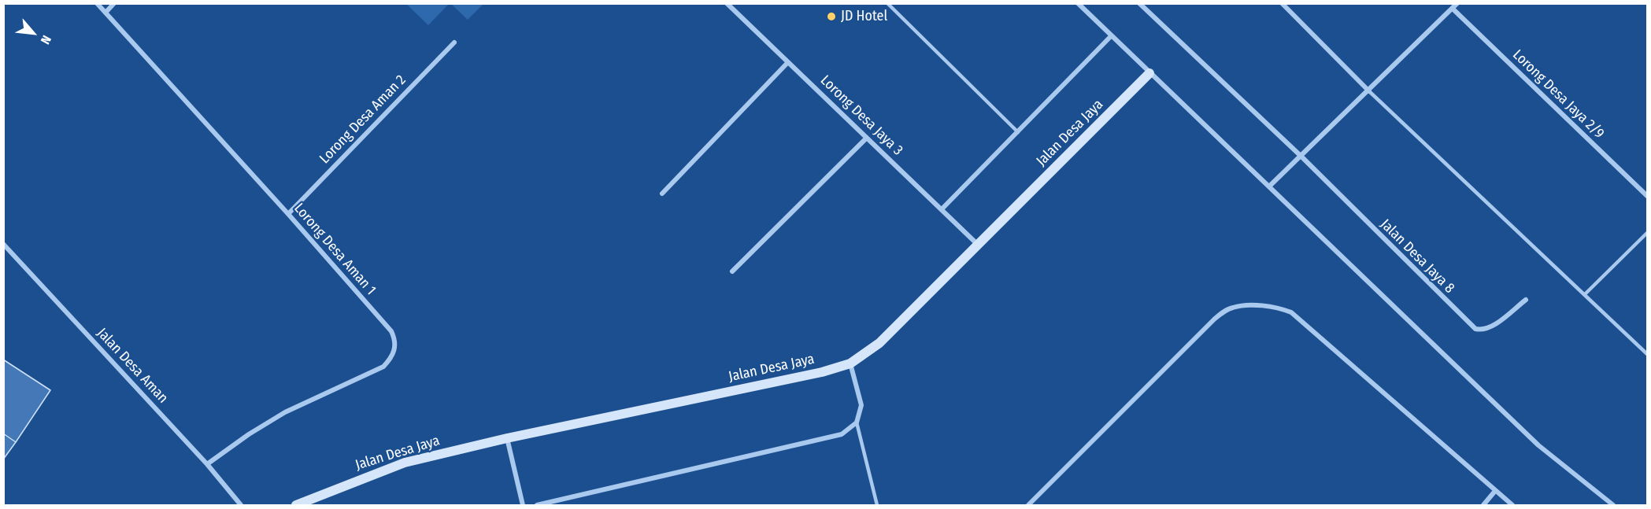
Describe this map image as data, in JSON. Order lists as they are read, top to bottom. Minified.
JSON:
{"streets":{"street":["Lorong Desa Jaya 2/9","Lorong Desa Jaya 3","Lorong Desa Aman 2","Jalan Desa Jaya","Lorong Desa Aman 1","Jalan Desa Jaya 8","Jalan Desa Aman"]},"crossings":[["Lorong Desa Jaya 3","Jalan Desa Jaya"],["Lorong Desa Aman 2","Lorong Desa Aman 1"],["Lorong Desa Aman 1","Jalan Desa Aman"]],"places":["JD Hotel"],"north":"bottom right"}
